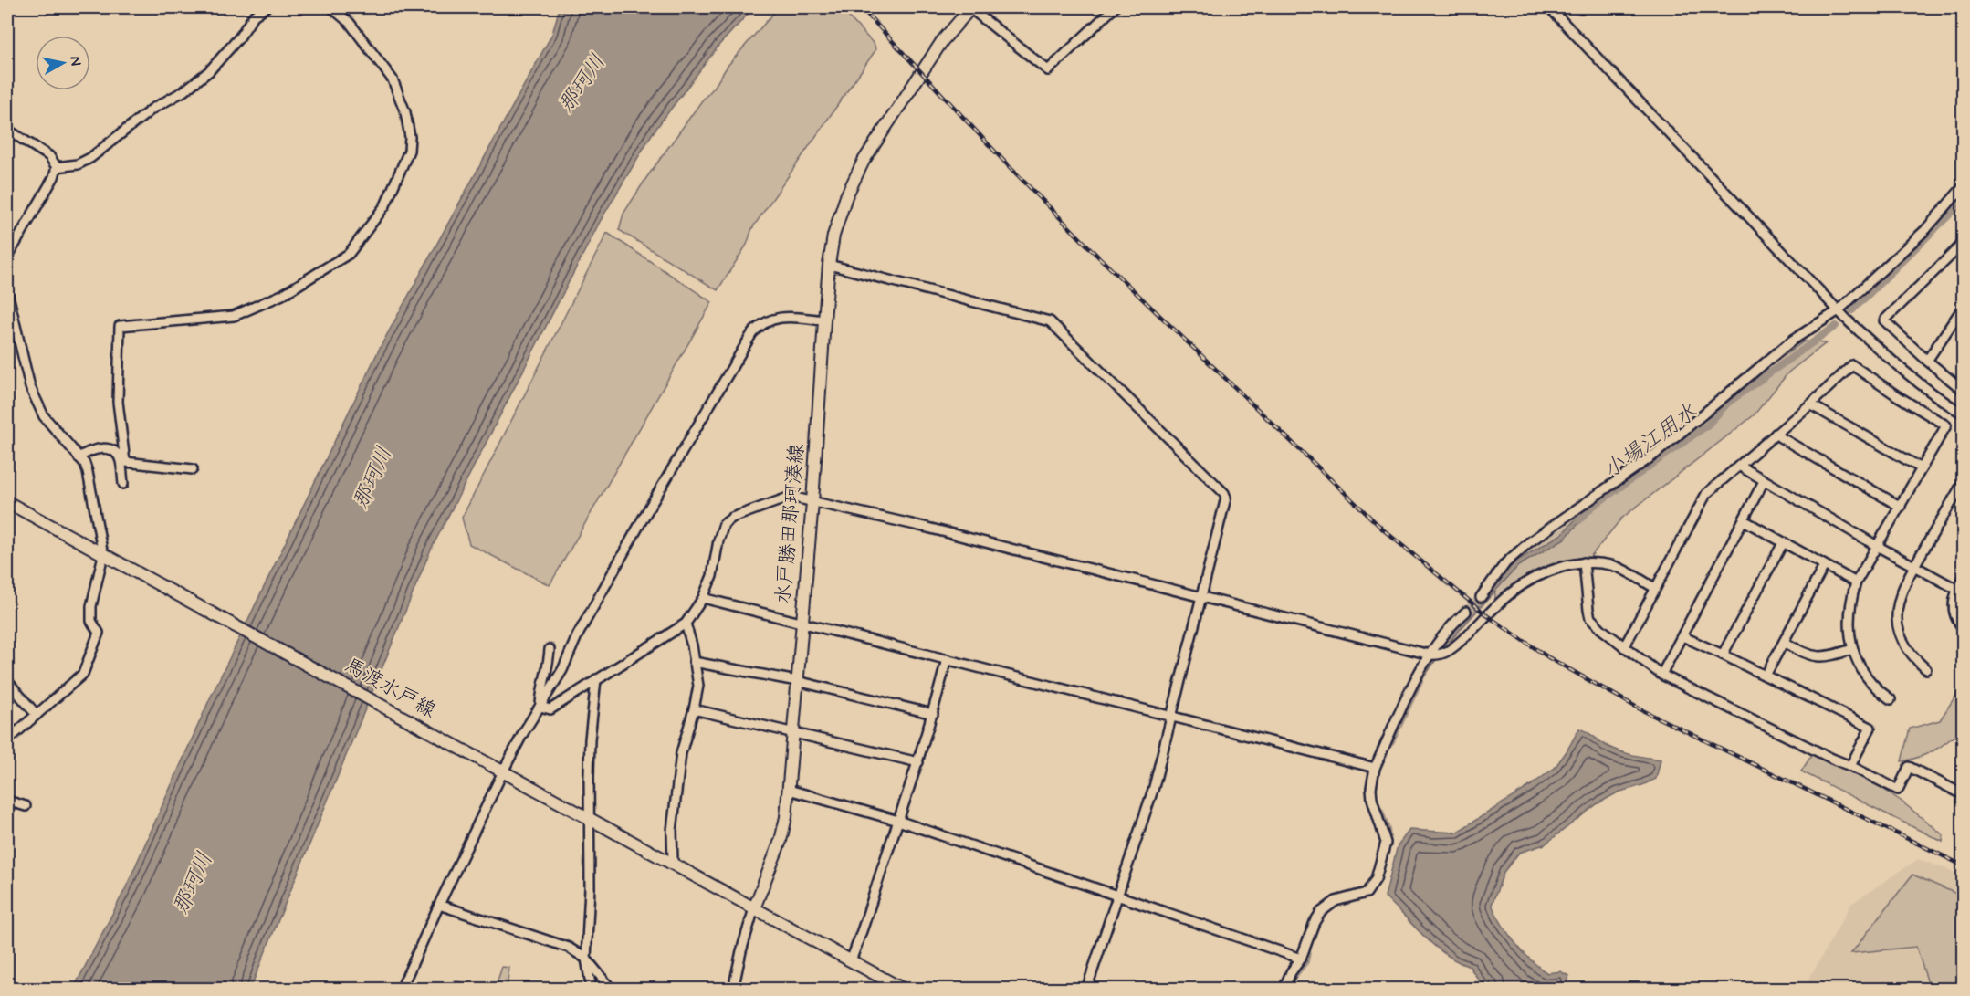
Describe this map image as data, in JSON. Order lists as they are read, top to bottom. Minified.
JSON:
{"streets":{"main road":["水戸勝田那珂湊線","馬渡水戸線"]},"crossings":[["水戸勝田那珂湊線","馬渡水戸線"]],"water":["那珂川","小場江用水"],"north":"right"}
